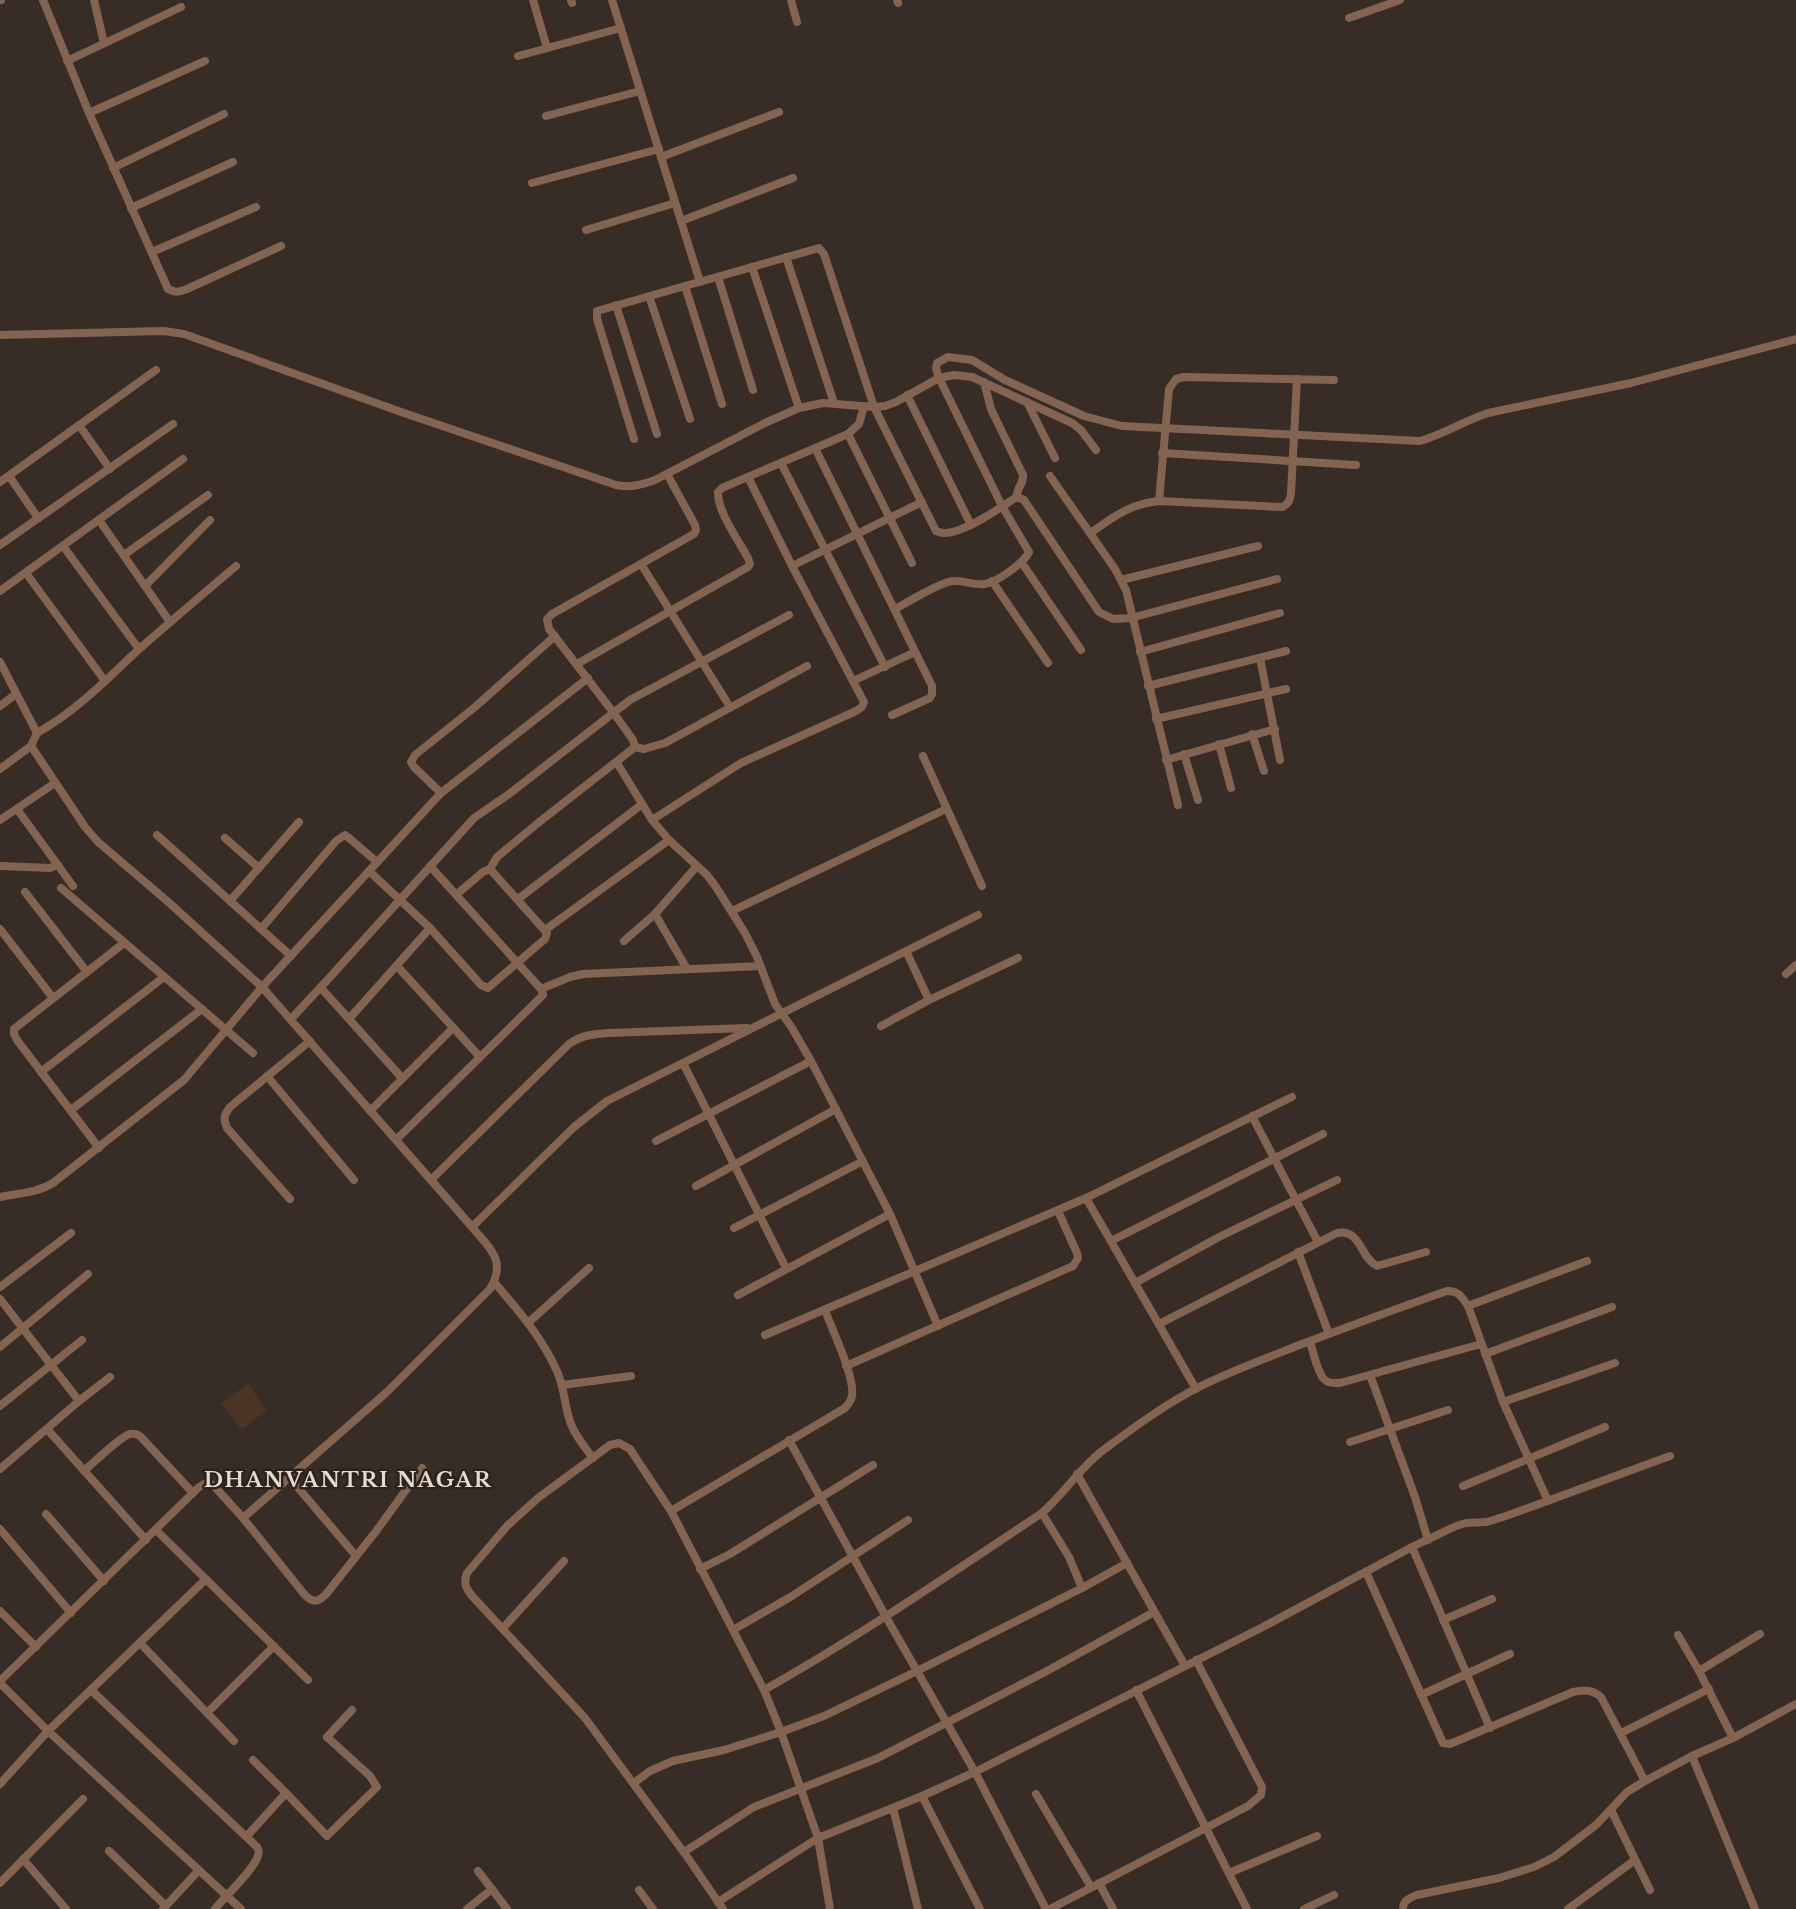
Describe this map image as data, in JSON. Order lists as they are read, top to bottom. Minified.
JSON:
{"districts":["DHANVANTRI NAGAR"]}
